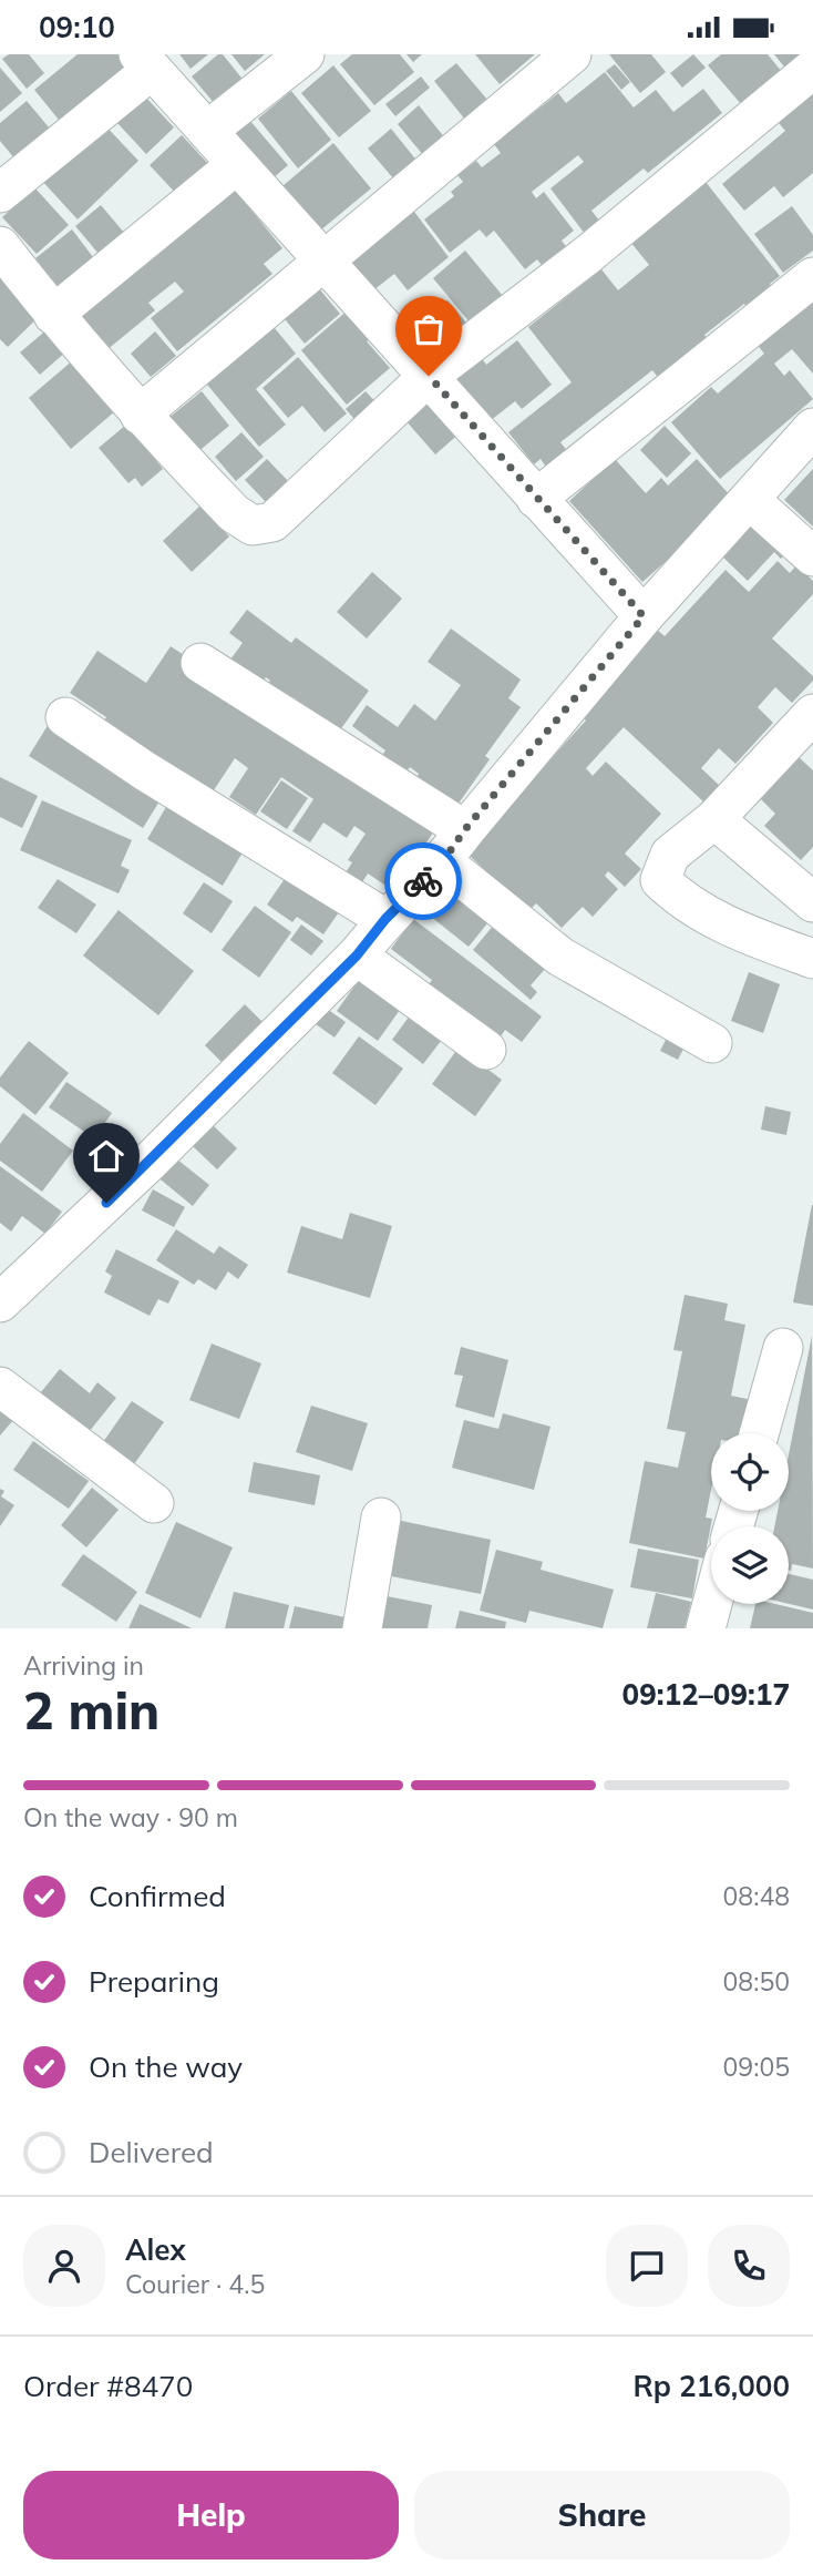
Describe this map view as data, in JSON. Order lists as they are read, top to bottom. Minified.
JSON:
{"page":{"status":"09:10","heading":["2 min","Arriving in","09:12–09:17"],"panel":["Alex","Courier · 4.5","Order #8470","Rp 216,000"],"bar":"On the way · 90 m","list":[["Confirmed","08:48"],["Preparing","08:50"],["On the way","09:05"],"Delivered"],"buttons":["Help","Share"]}}
